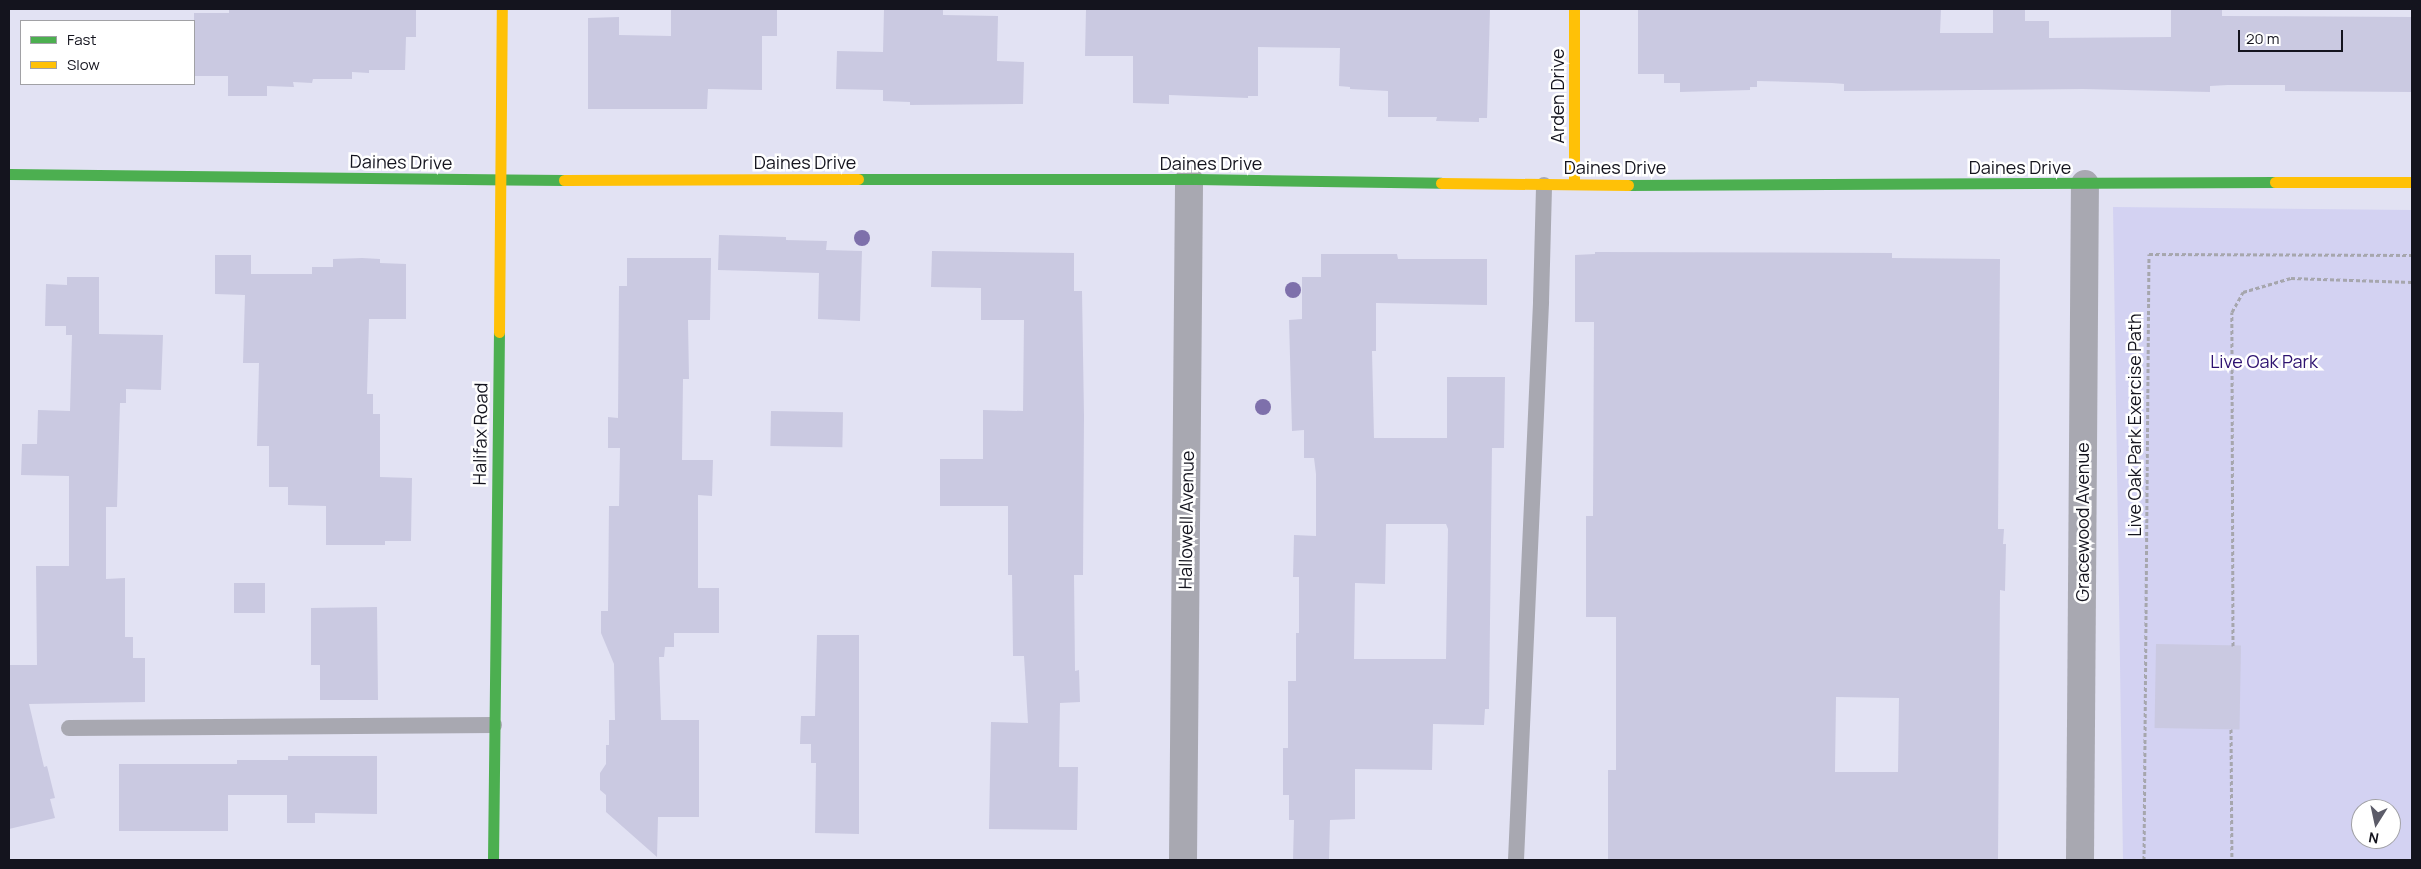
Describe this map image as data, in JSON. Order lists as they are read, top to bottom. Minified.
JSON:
{"streets":{"street":["Arden Drive","Daines Drive","Halifax Road","Hallowell Avenue","Gracewood Avenue"],"path":["Live Oak Park Exercise Path"]},"crossings":[["Arden Drive","Daines Drive"],["Daines Drive","Halifax Road"],["Daines Drive","Hallowell Avenue"],["Daines Drive","Gracewood Avenue"]],"parks":["Live Oak Park"],"legend":["Fast","Slow"],"scale_bar":"20 m","north":"bottom"}
